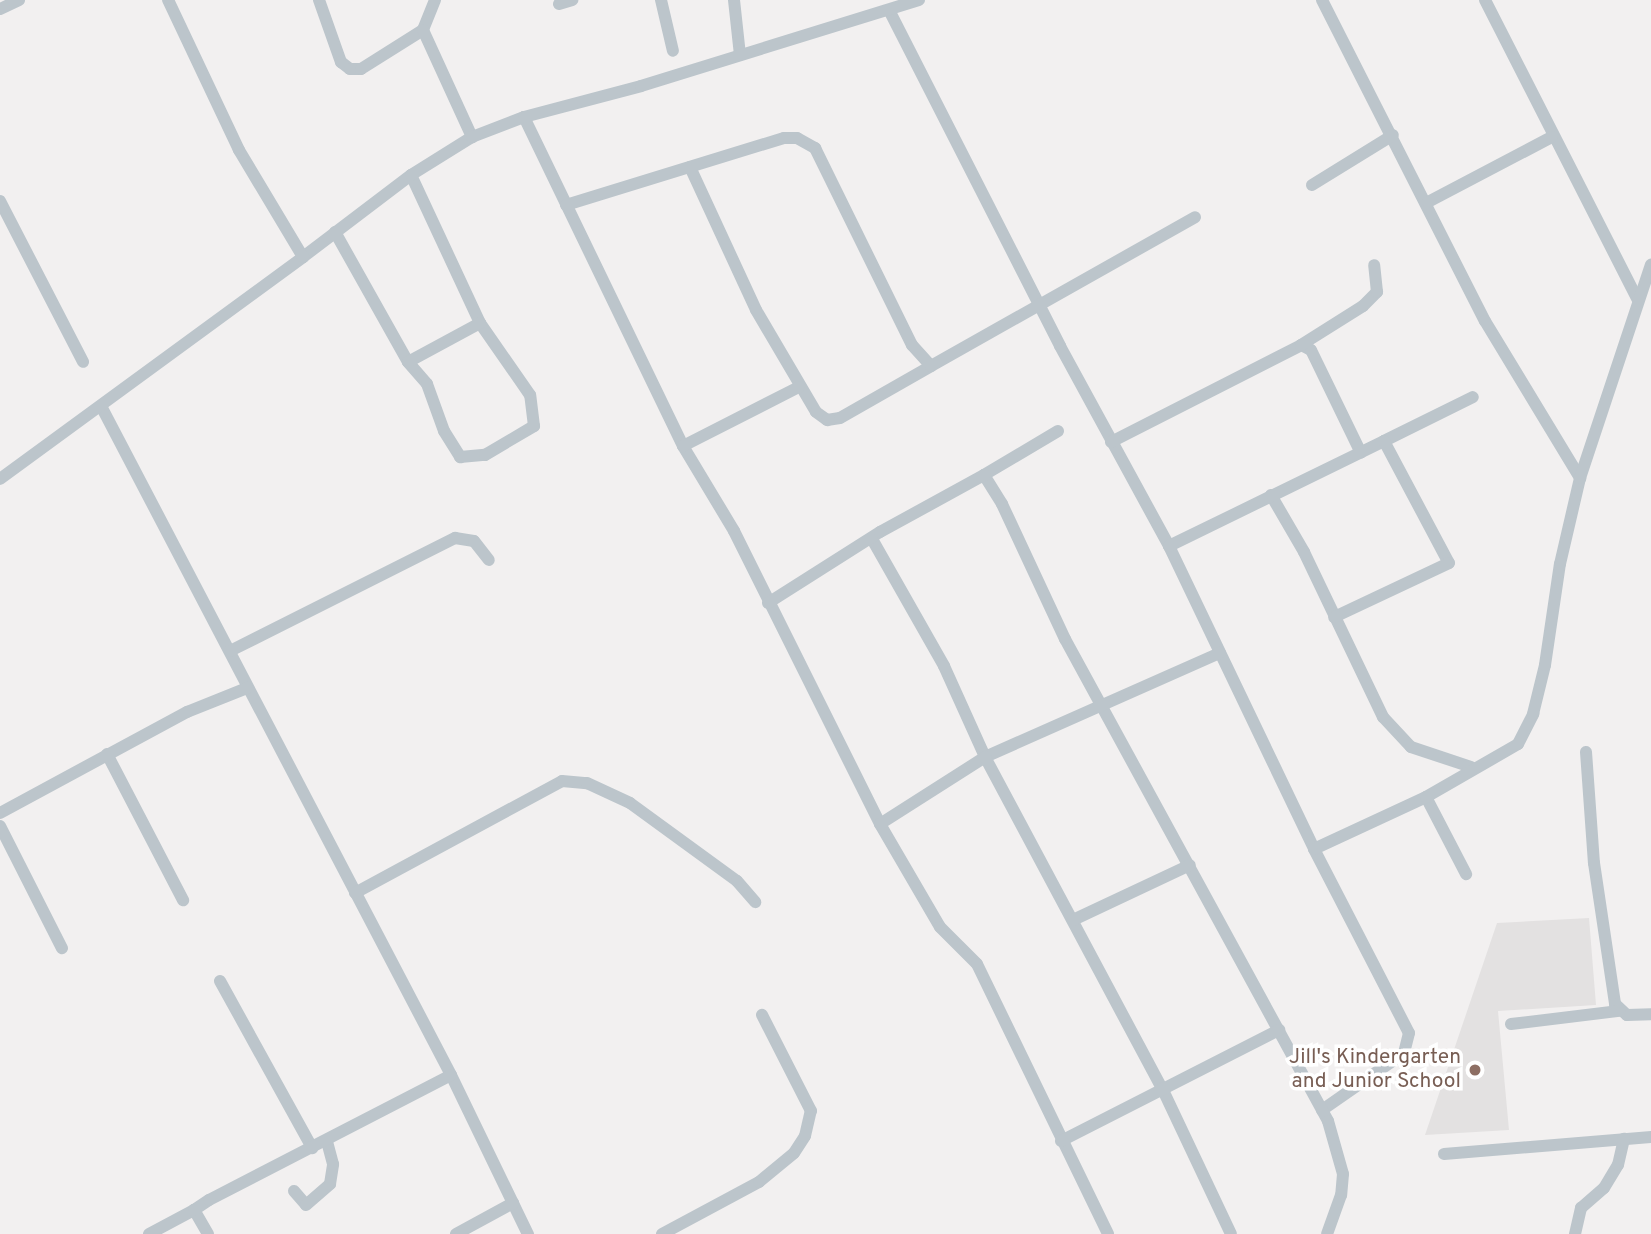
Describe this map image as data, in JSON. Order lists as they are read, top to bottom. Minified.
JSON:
{"places":["Jill's Kindergarten and Junior School"]}
